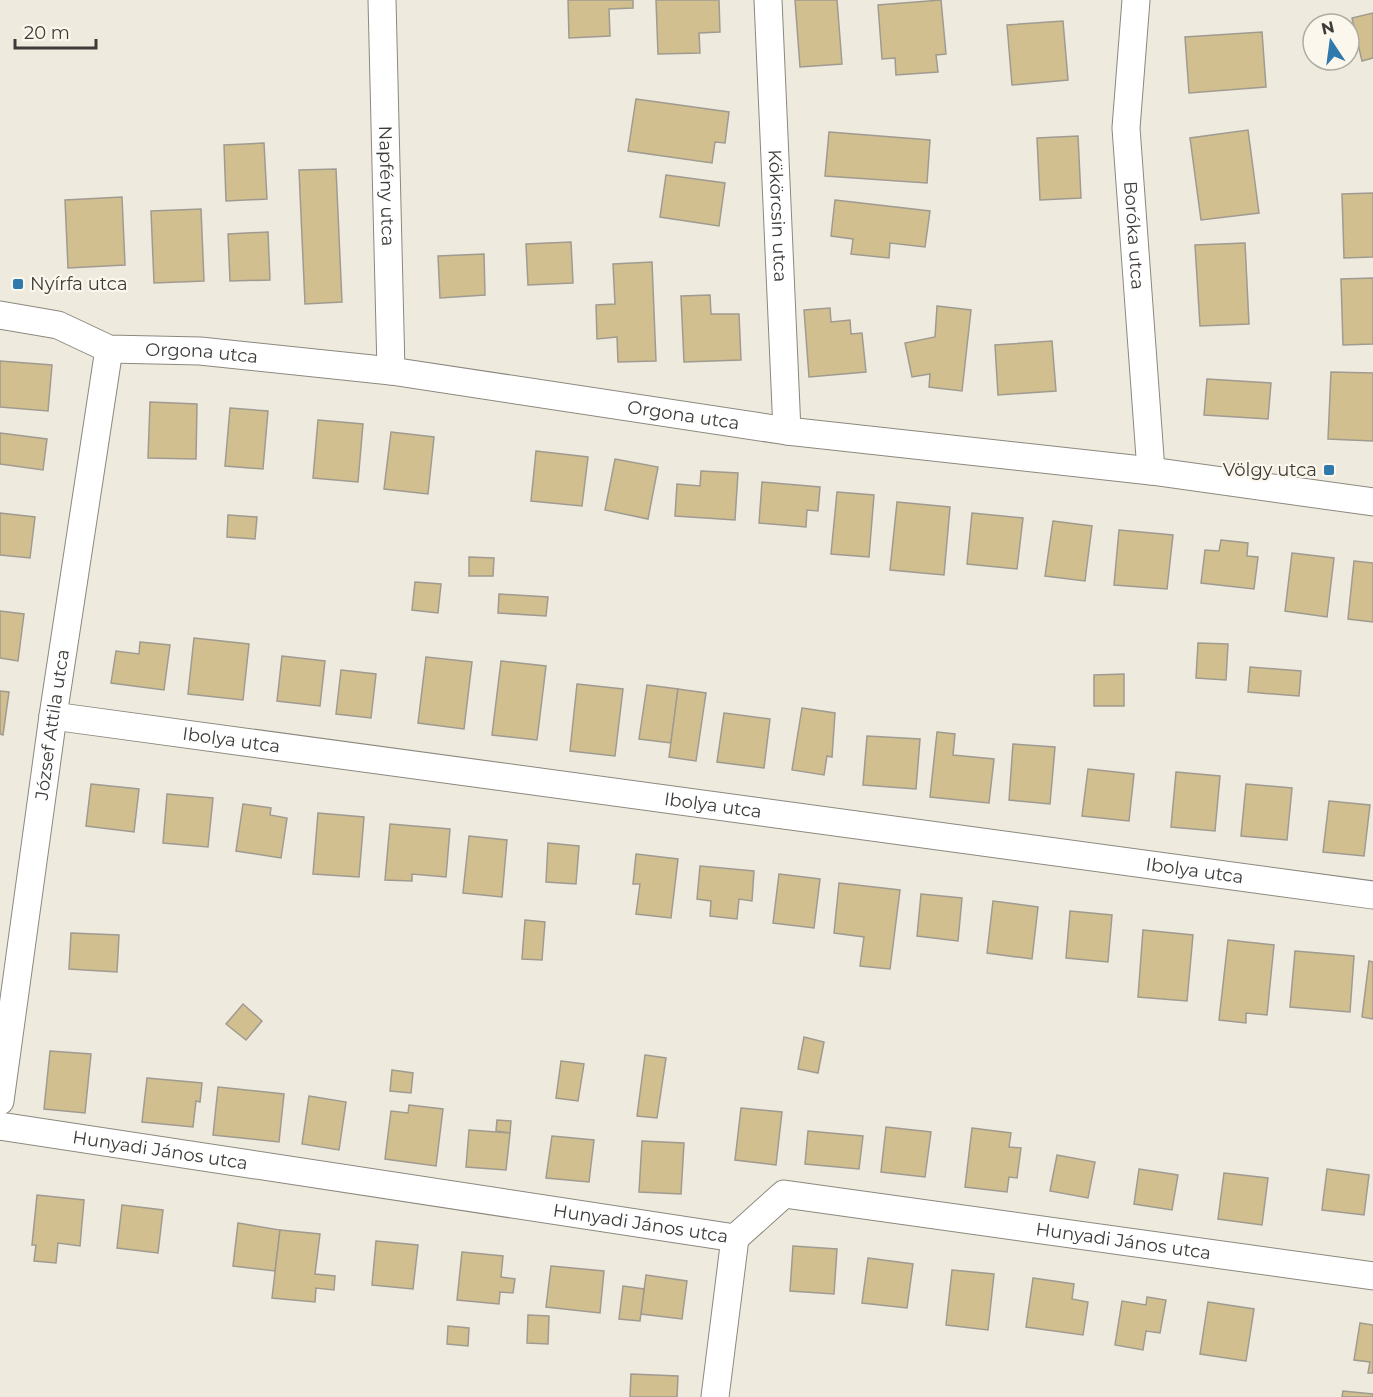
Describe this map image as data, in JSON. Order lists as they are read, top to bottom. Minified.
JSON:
{"streets":{"street":["Napfény utca","Kökörcsin utca","Boróka utca","Orgona utca","József Attila utca","Ibolya utca","Hunyadi János utca"]},"crossings":[["Napfény utca","Orgona utca"],["Kökörcsin utca","Orgona utca"],["Boróka utca","Orgona utca"],["Orgona utca","József Attila utca"],["József Attila utca","Ibolya utca"]],"places":{"transit":["Nyírfa utca","Völgy utca"]},"scale_bar":"20 m","north":"top"}
